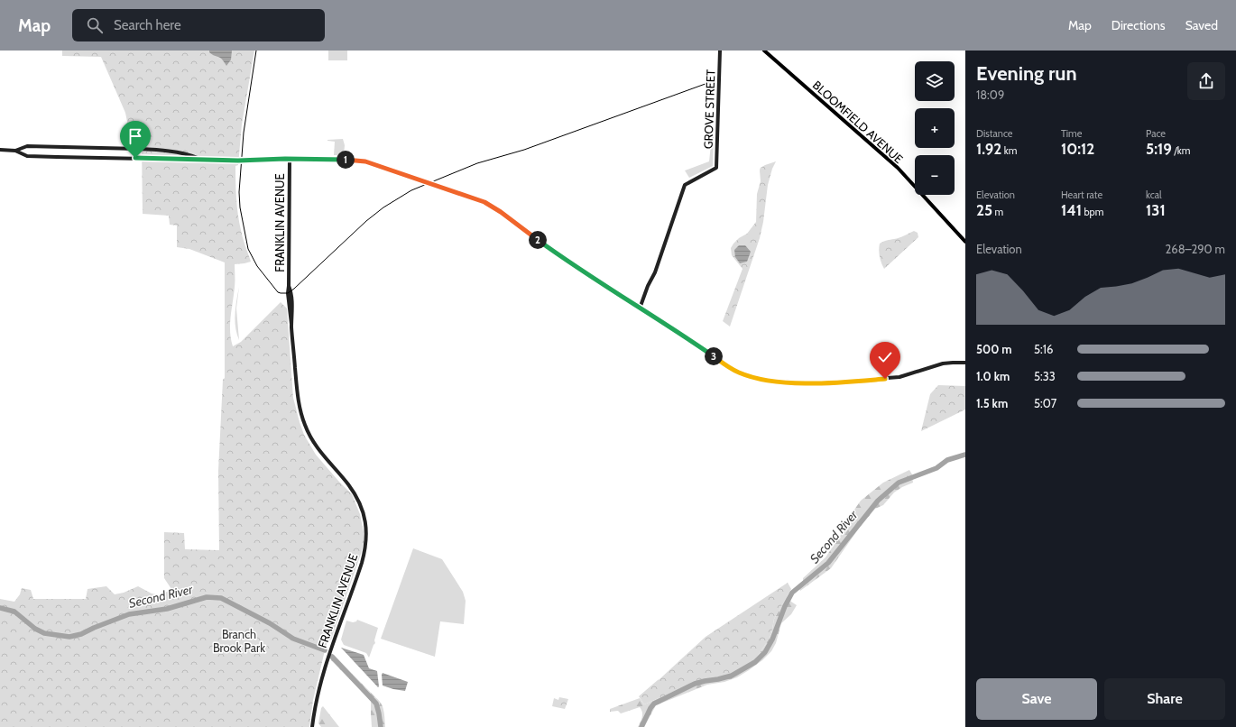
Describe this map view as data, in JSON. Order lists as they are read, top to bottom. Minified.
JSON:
{"streets":{"main road":["GROVE STREET","BLOOMFIELD AVENUE","FRANKLIN AVENUE"]},"water":["Second River"],"parks":["Branch Brook Park"],"page":{"header":"Map","search":"Search here","nav":["Map","Directions","Saved"],"heading":["Evening run","18:09"],"map_buttons":["+","−"],"stats":[["Distance","1.92 km"],["Time","10:12"],["Pace","5:19 /km"],["Elevation","25 m"],["Heart rate","141 bpm"],["kcal","131"]],"pins":["1","2","3"],"chart":["Elevation","268–290 m"],"list":[{"name":"500 m","note":"5:16"},{"name":"1.0 km","note":"5:33"},{"name":"1.5 km","note":"5:07"}],"buttons":["Save","Share"]}}
